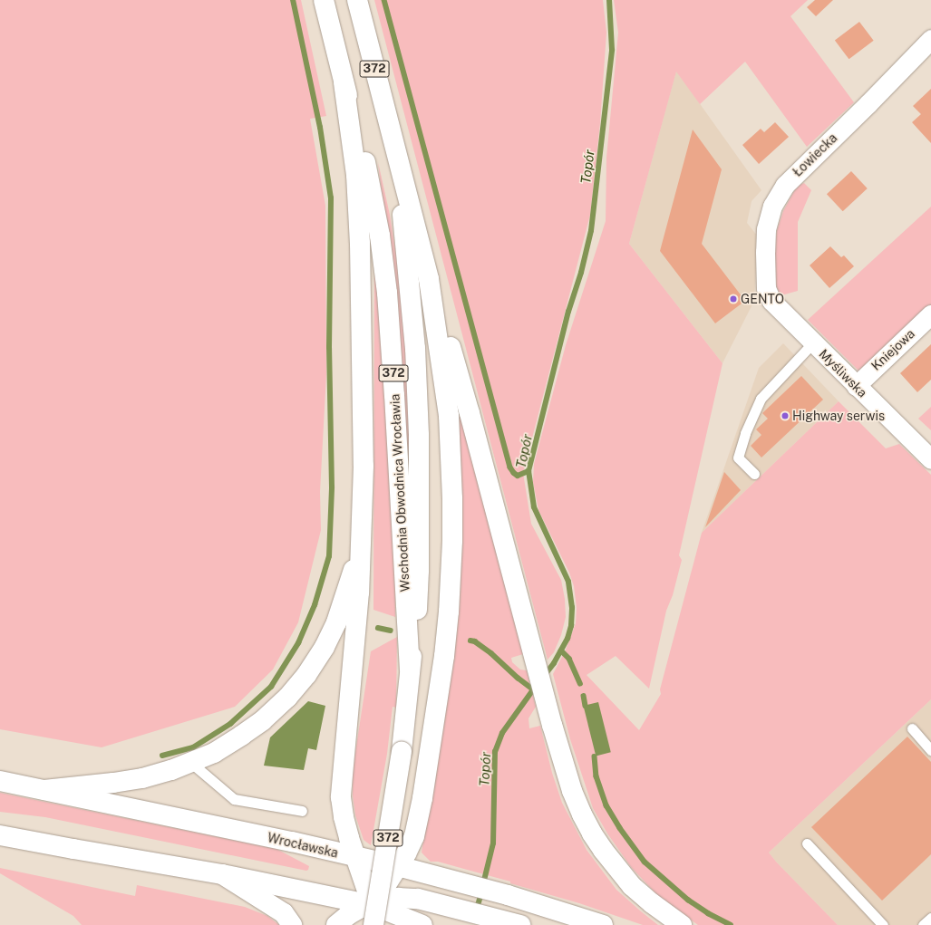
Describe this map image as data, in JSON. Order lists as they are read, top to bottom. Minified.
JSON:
{"streets":{"main road":["372","Wschodnia Obwodnica Wrocławia","Wrocławska"],"street":["Łowiecka","Kniejowa","Myśliwska"]},"crossings":[["372","Wschodnia Obwodnica Wrocławia"],["Łowiecka","Myśliwska"],["Kniejowa","Myśliwska"]],"water":["Topór"],"places":["GENTO","Highway serwis"]}
